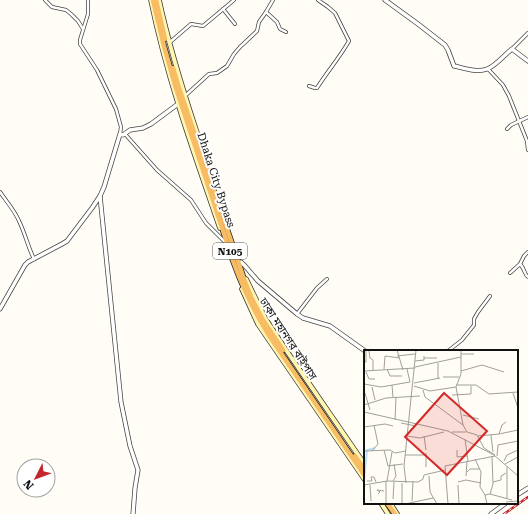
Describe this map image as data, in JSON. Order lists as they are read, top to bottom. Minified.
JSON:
{"streets":{"highway":["Dhaka City Bypass","N105","ঢাকা মহানগর বাইপাস"]},"north":"bottom left"}
